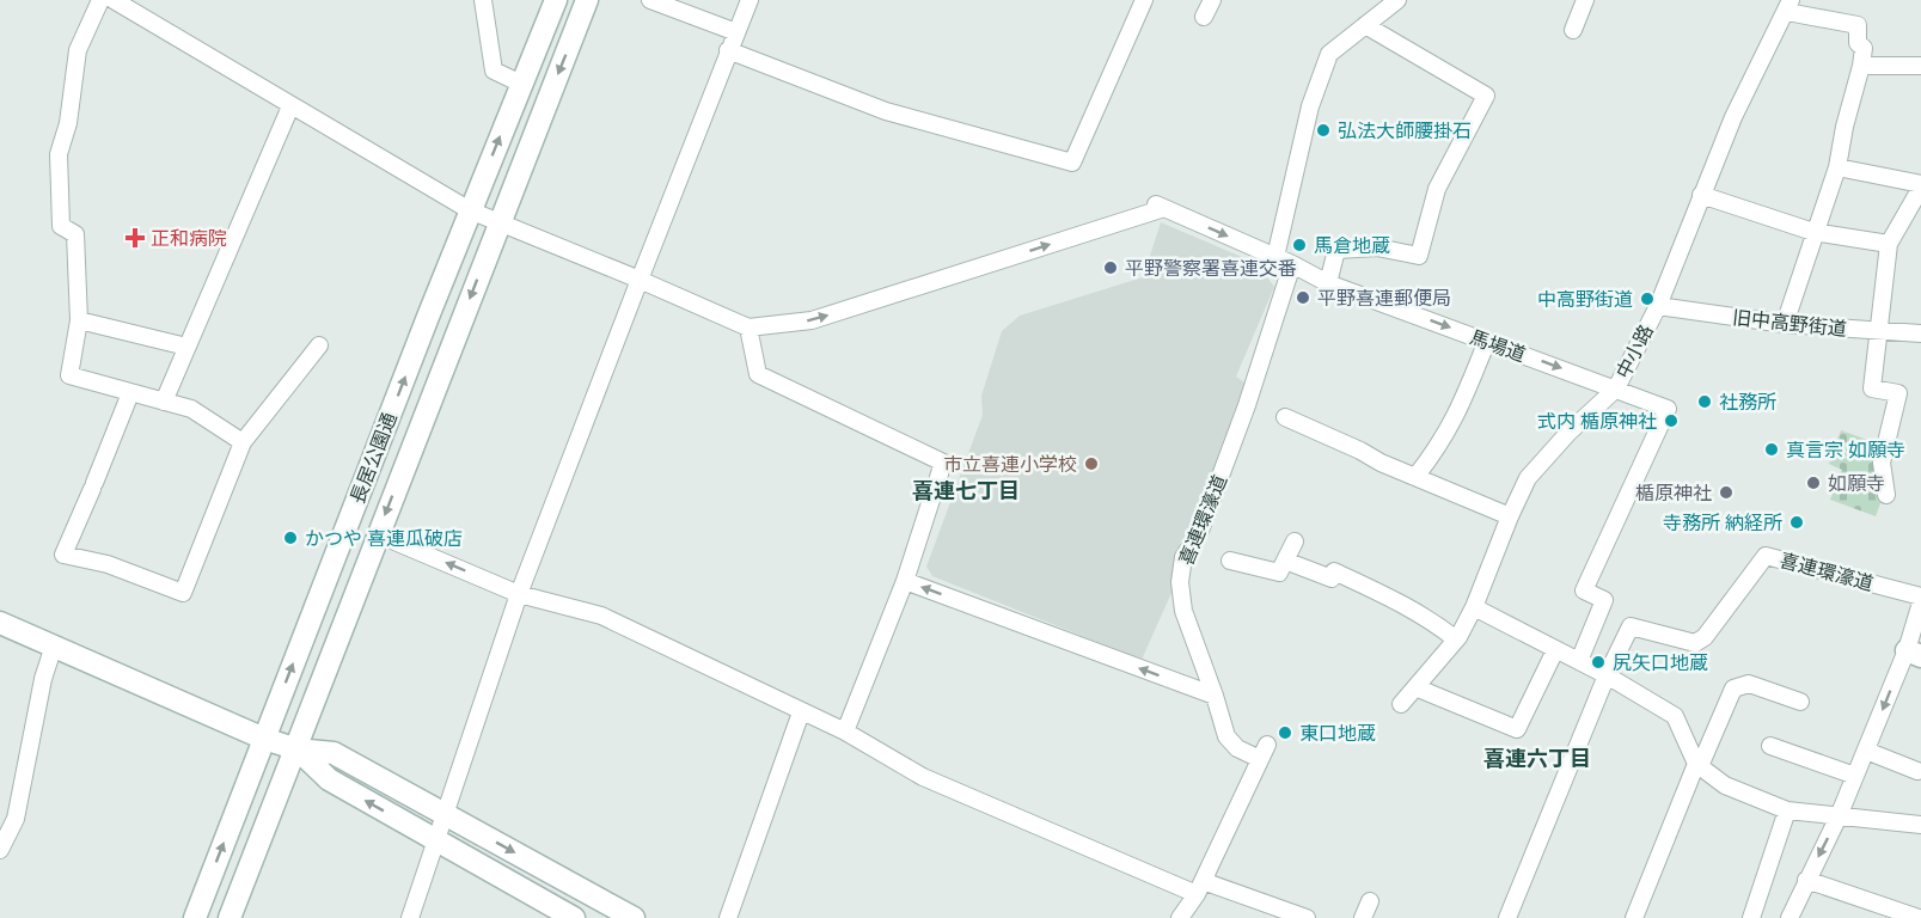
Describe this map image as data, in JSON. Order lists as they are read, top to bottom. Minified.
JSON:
{"streets":{"main road":["長居公園通"],"street":["旧中高野街道","馬場道","中小路","喜連環濠道"]},"crossings":[["旧中高野街道","中小路"],["馬場道","中小路"],["馬場道","喜連環濠道"]],"one_way":["馬場道"],"districts":["喜連七丁目","喜連六丁目"],"places":{"other":["弘法大師腰掛石","馬倉地蔵","平野警察署喜連交番","平野喜連郵便局","中高野街道","社務所","式内 楯原神社","真言宗 如願寺","市立喜連小学校","如願寺","楯原神社","寺務所 納経所","かつや 喜連瓜破店","尻矢口地蔵","東口地蔵"],"health":["正和病院"]}}
